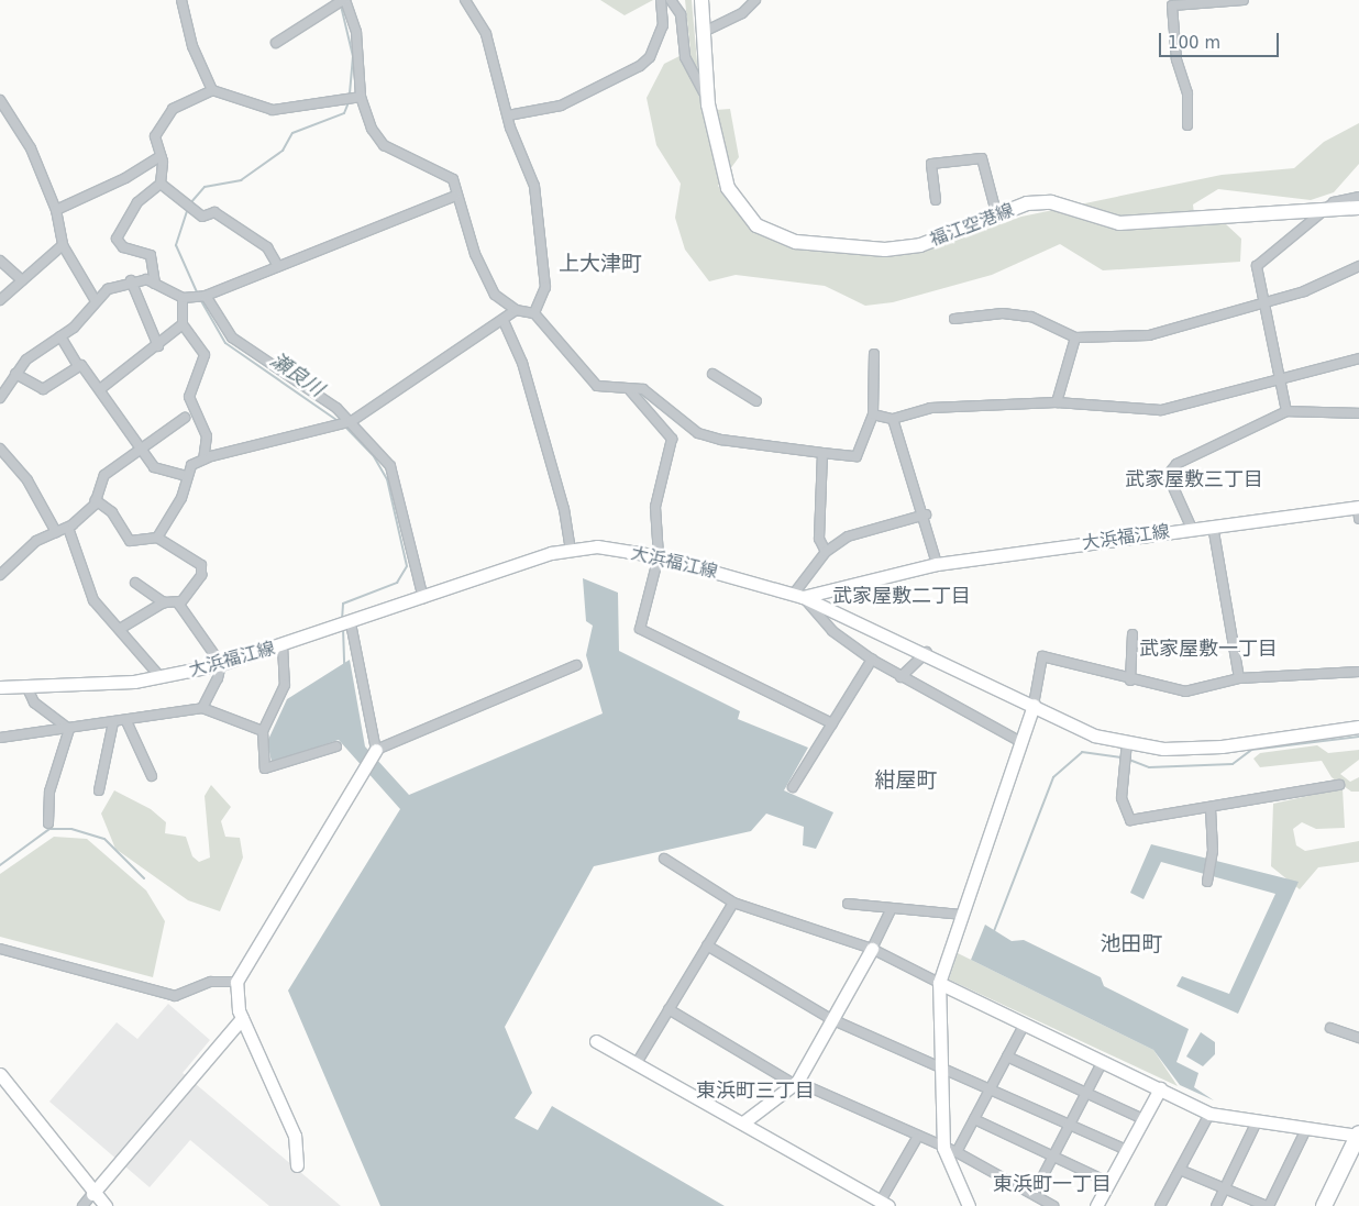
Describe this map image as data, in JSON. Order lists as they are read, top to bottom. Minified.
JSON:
{"streets":{"main road":["福江空港線"],"street":["大浜福江線"]},"districts":["上大津町","武家屋敷三丁目","武家屋敷二丁目","武家屋敷一丁目","紺屋町","池田町","東浜町三丁目","東浜町一丁目"],"water":["瀬良川"],"scale_bar":"100 m"}
